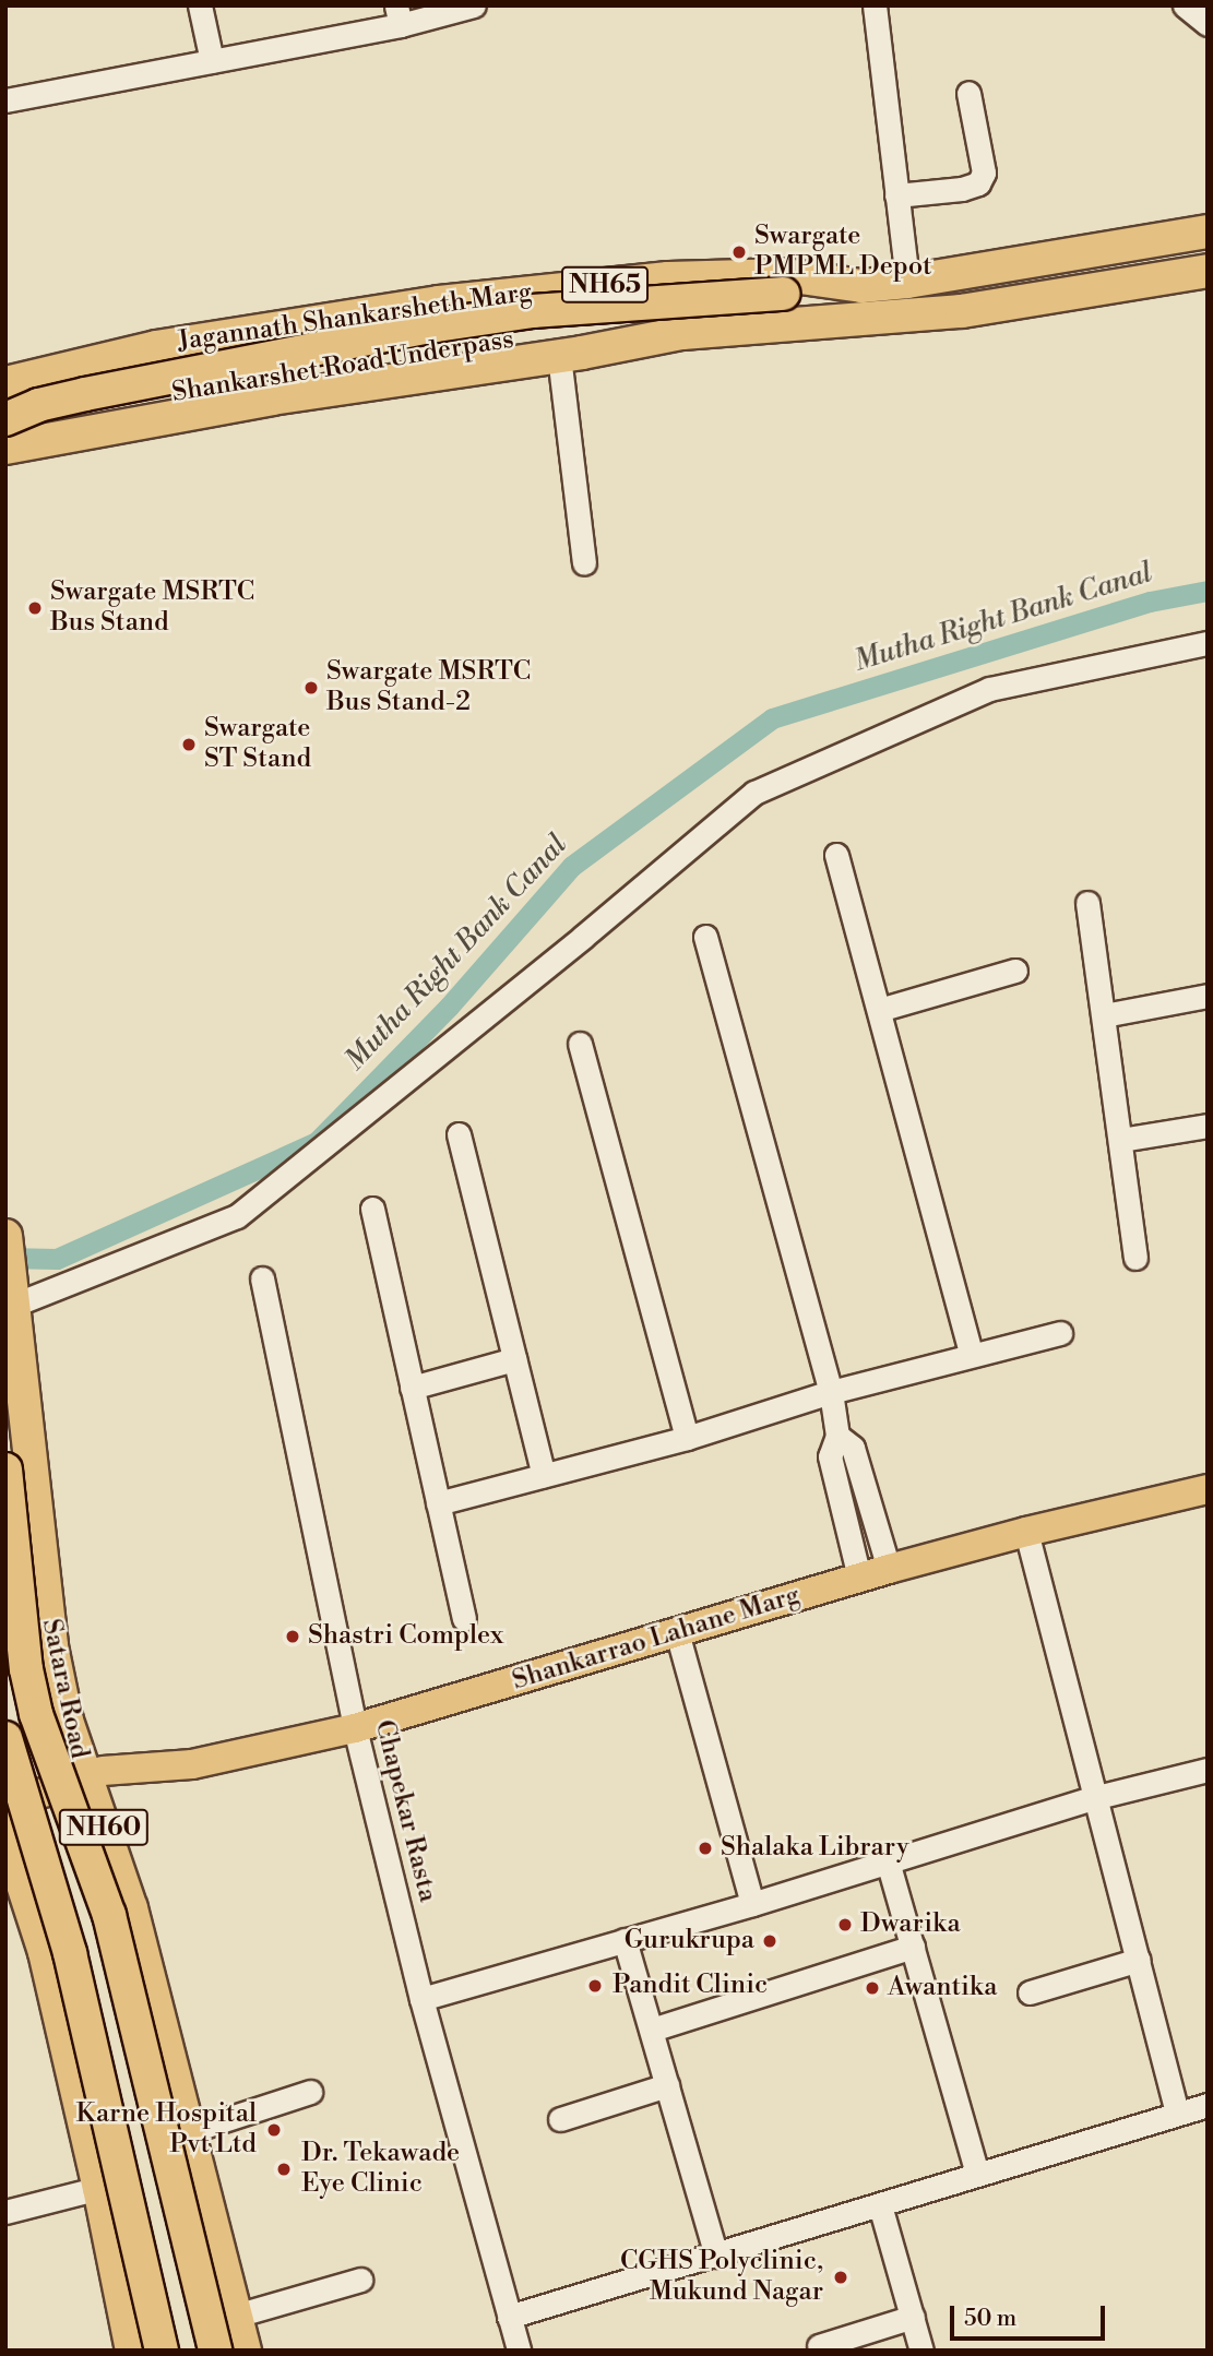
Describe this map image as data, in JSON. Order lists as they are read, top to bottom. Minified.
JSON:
{"streets":{"highway":["NH65","Jagannath Shankarsheth Marg","Shankarshet Road Underpass","Satara Road","NH60"],"main road":["Shankarrao Lahane Marg"],"street":["Chapekar Rasta"]},"crossings":[["NH65","Shankarshet Road Underpass"],["Shankarrao Lahane Marg","Satara Road"],["Shankarrao Lahane Marg","Chapekar Rasta"]],"water":["Mutha Right Bank Canal"],"places":["Swargate PMPML Depot","Swargate MSRTC Bus Stand","Swargate MSRTC Bus Stand-2","Swargate ST Stand","Shastri Complex","Shalaka Library","Dwarika","Gurukrupa","Pandit Clinic","Awantika","Karne Hospital Pvt Ltd","Dr. Tekawade Eye Clinic","CGHS Polyclinic, Mukund Nagar"],"scale_bar":"50 m"}
